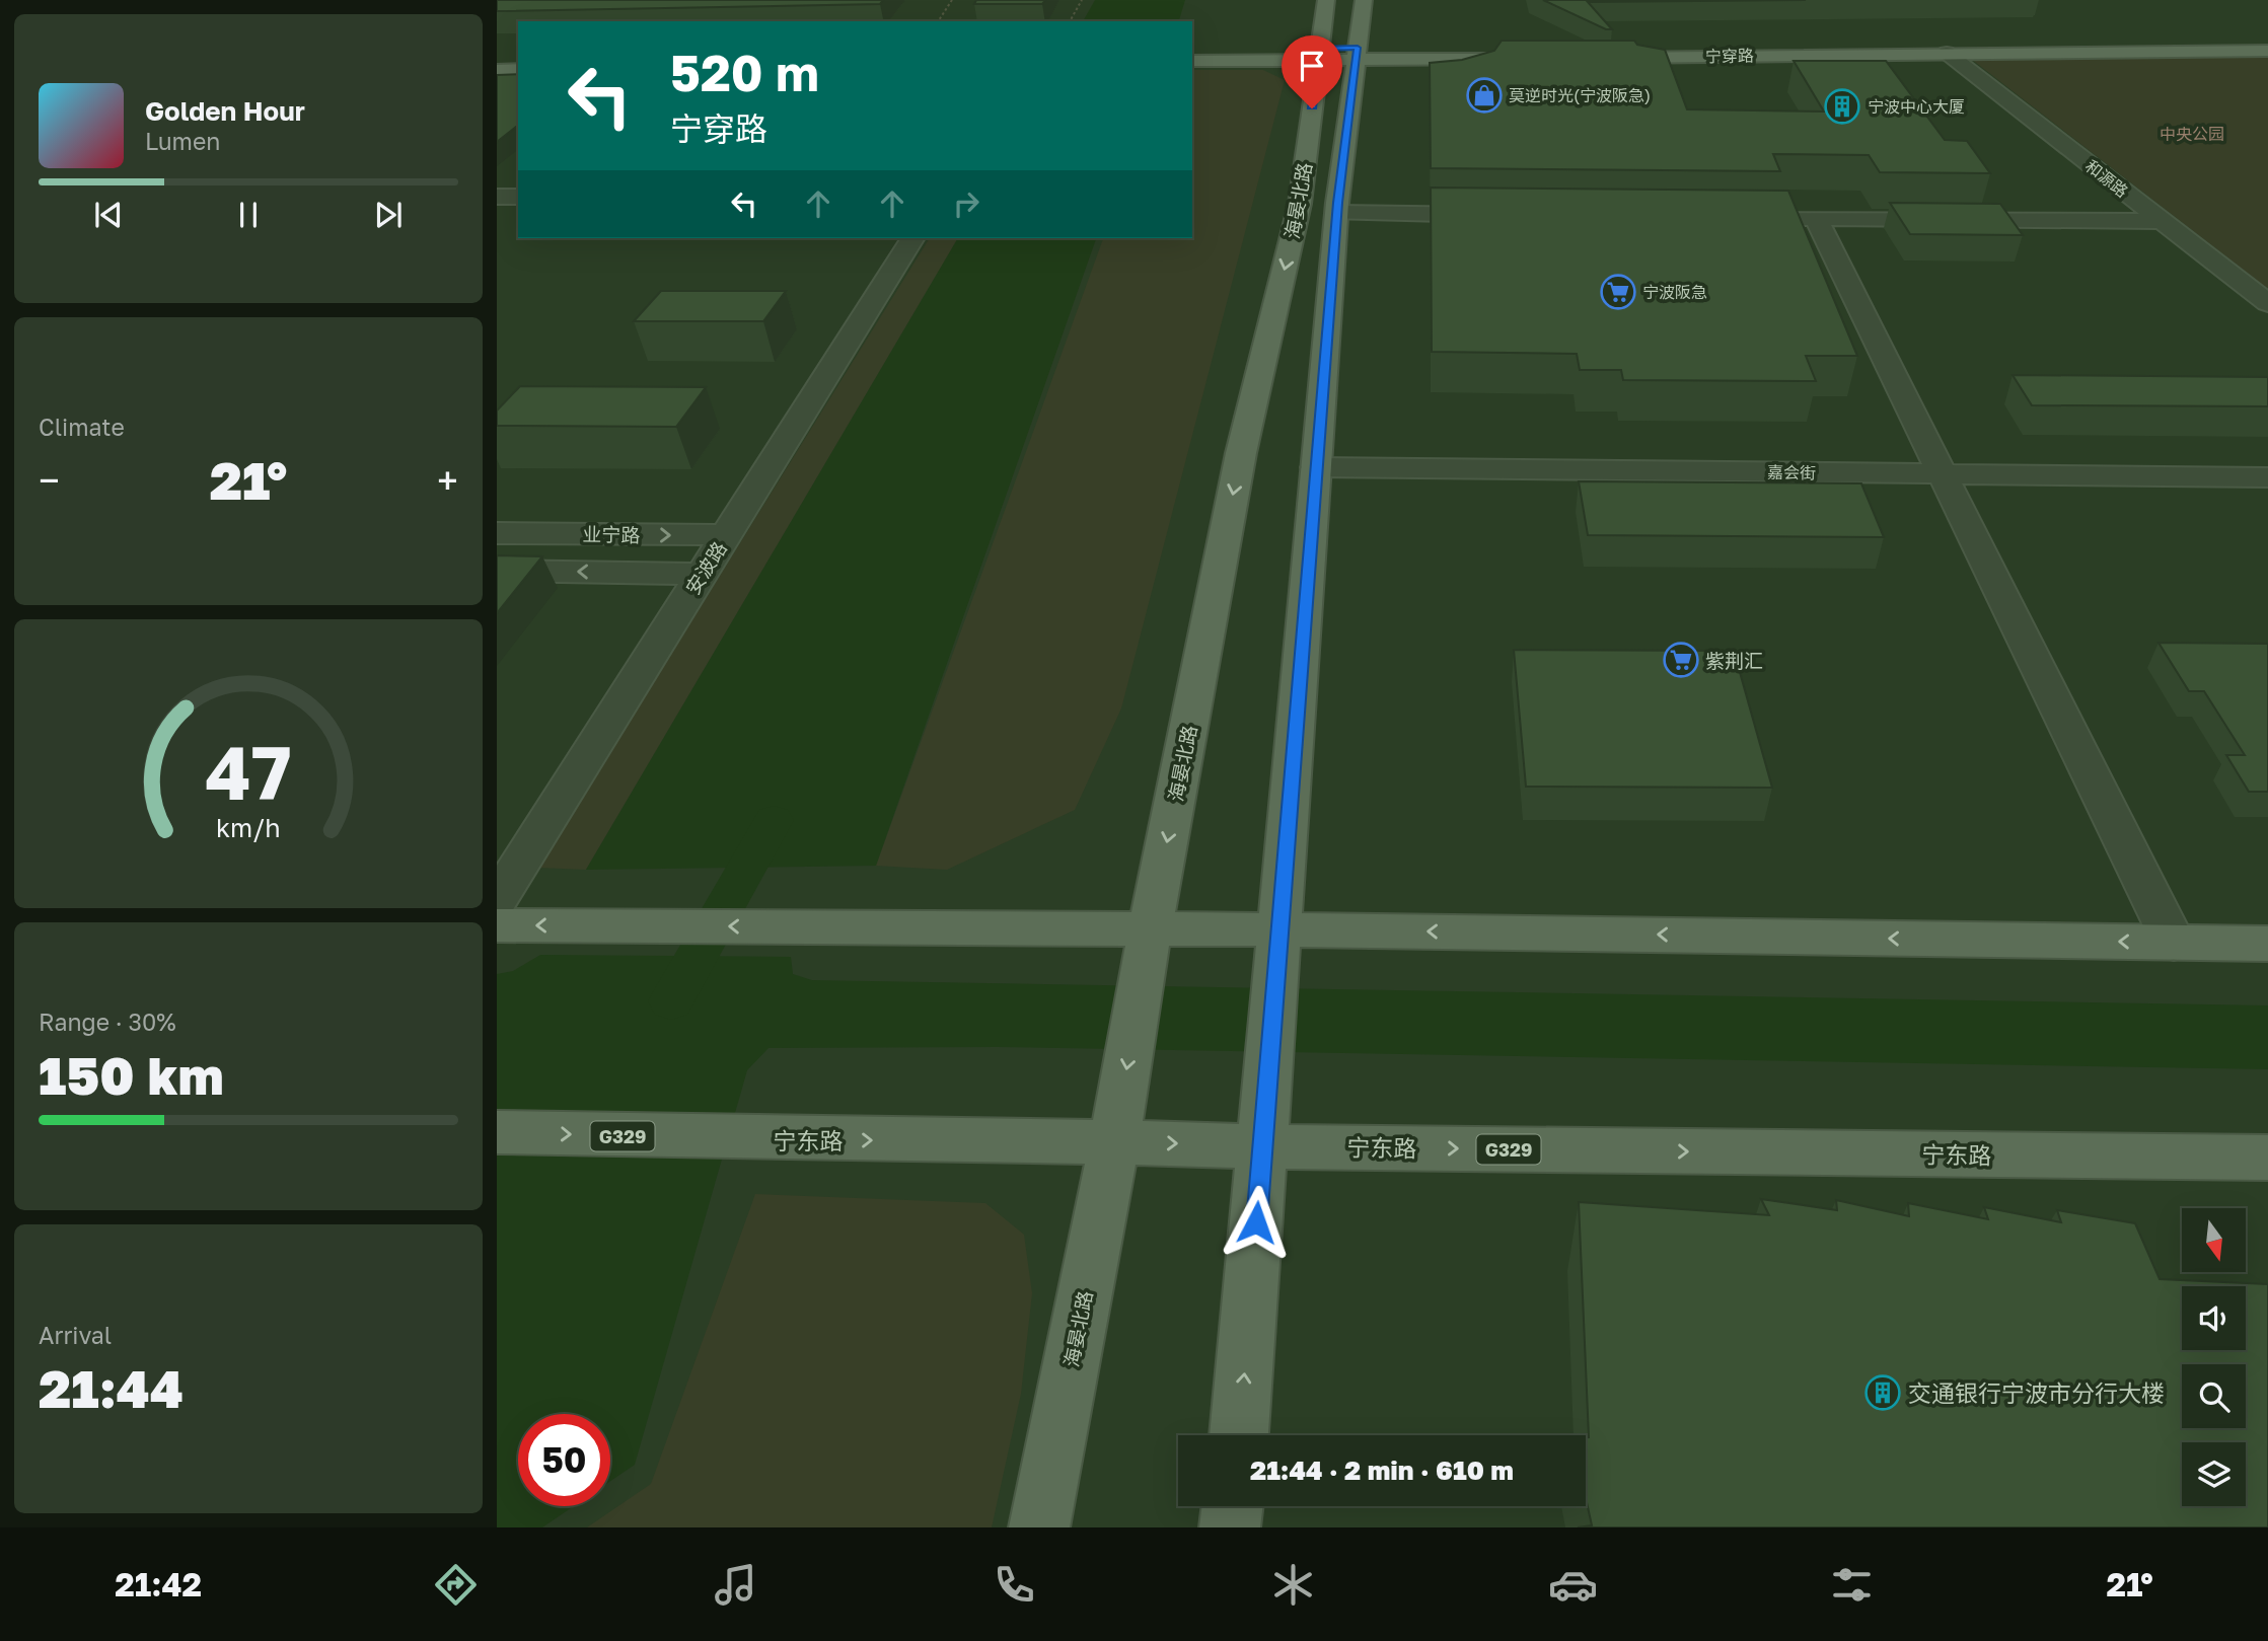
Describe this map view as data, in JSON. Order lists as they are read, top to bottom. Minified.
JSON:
{"streets":{"main road":["宁穿路","海晏北路","G329","宁东路"],"street":["和源路","嘉会街","业宁路","安波路"]},"crossings":[["宁穿路","和源路"],["海晏北路","嘉会街"],["海晏北路","宁东路"],["业宁路","安波路"]],"parks":["中央公园"],"places":{"shop":["莫逆时光(宁波阪急)"],"building":["宁波中心大厦","交通银行宁波市分行大楼"],"supermarket":["宁波阪急","紫荆汇"]},"north":"bottom","page":{"turn":["520 m","宁穿路"],"song":["Golden Hour","Lumen"],"tile":["Climate",["Range · 30%","150 km"],["Arrival","21:44"]],"heat":["−","21°","+"],"limit":"50","trip":"21:44 · 2 min · 610 m","tabs":["21:42","21°"],"gauge":["47","km/h"]}}
